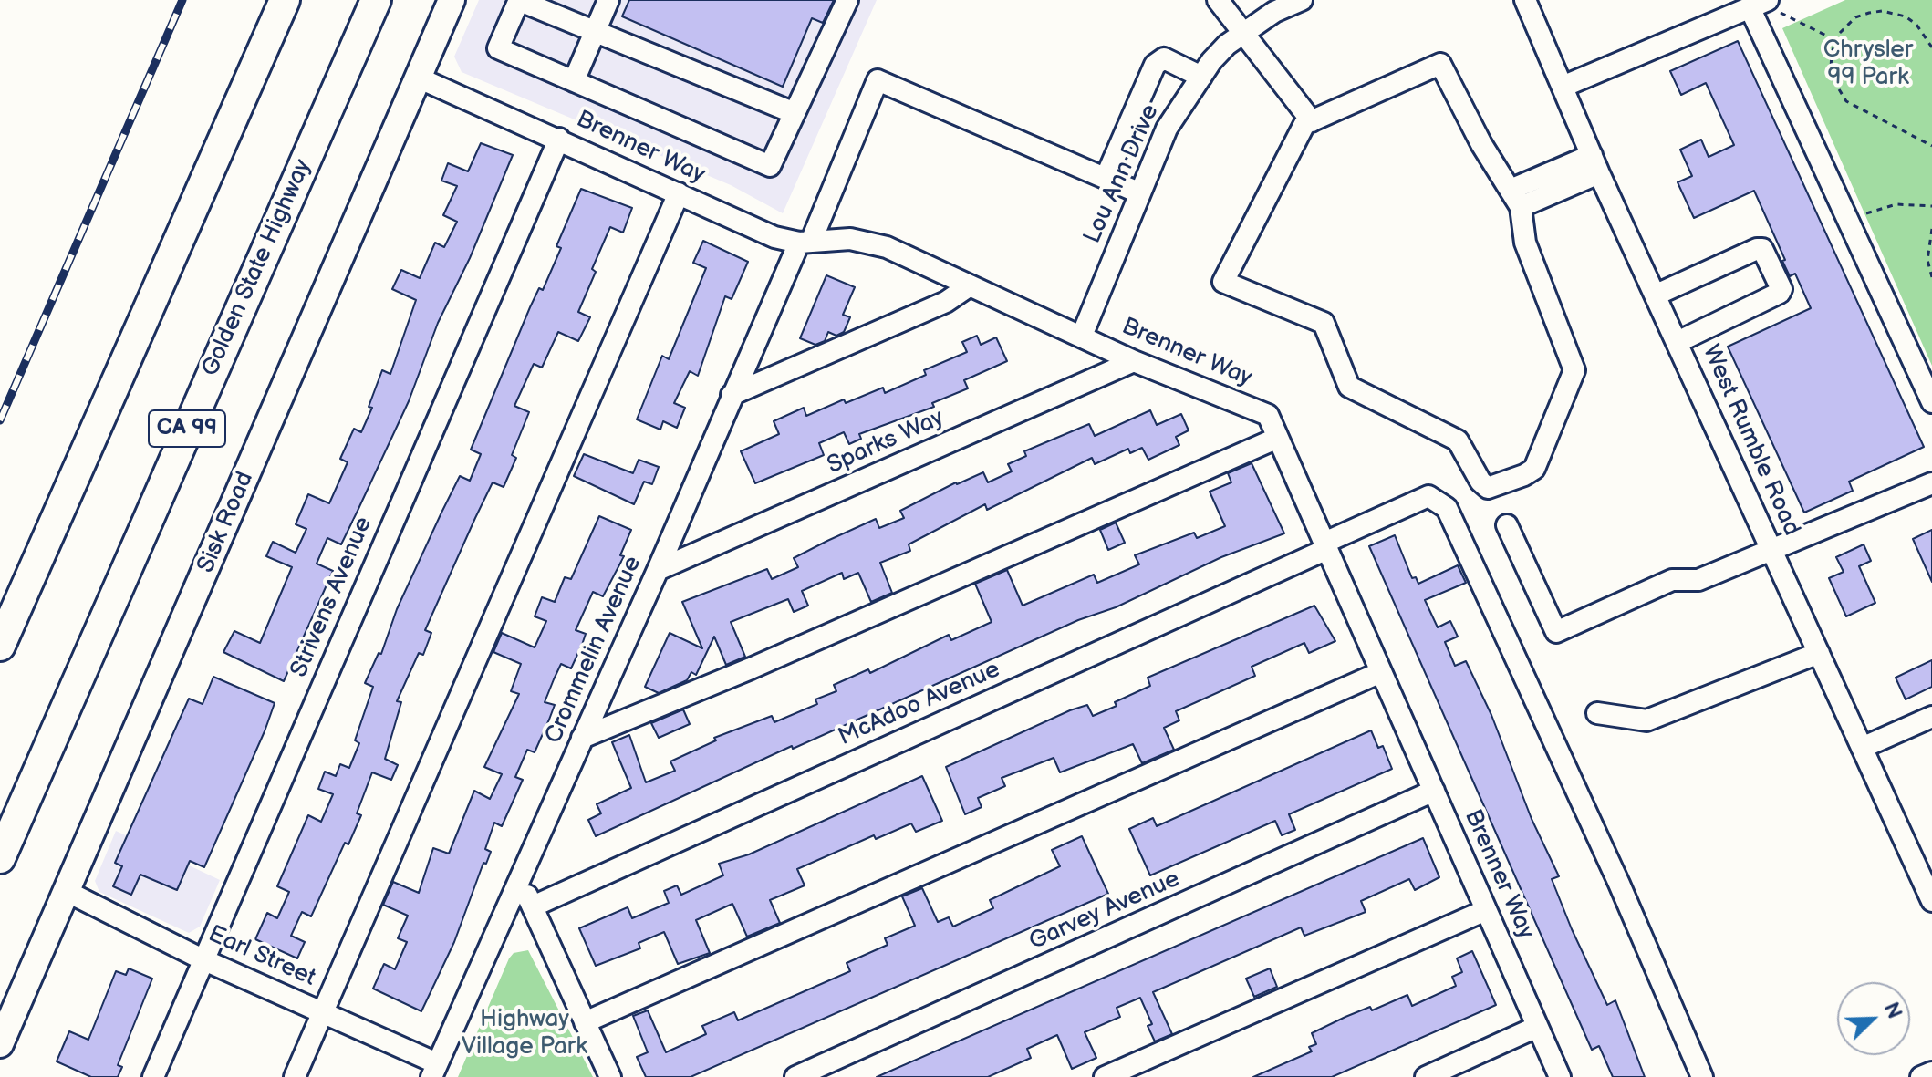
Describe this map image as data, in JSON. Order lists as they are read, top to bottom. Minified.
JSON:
{"streets":{"highway":["Golden State Highway","CA 99"],"main road":["Sisk Road"],"street":["Brenner Way","Lou Ann Drive","West Rumble Road","Sparks Way","Strivens Avenue","Crommelin Avenue","McAdoo Avenue","Garvey Avenue","Earl Street"]},"crossings":[["Brenner Way","Lou Ann Drive"],["Brenner Way","Sparks Way"],["Brenner Way","Sisk Road"],["Brenner Way","Strivens Avenue"],["Brenner Way","Crommelin Avenue"],["Brenner Way","McAdoo Avenue"],["Brenner Way","Garvey Avenue"],["Sparks Way","Crommelin Avenue"],["Sisk Road","Earl Street"],["Strivens Avenue","Earl Street"],["Crommelin Avenue","Earl Street"]],"parks":["Chrysler 99 Park","Highway Village Park"],"north":"top right"}
